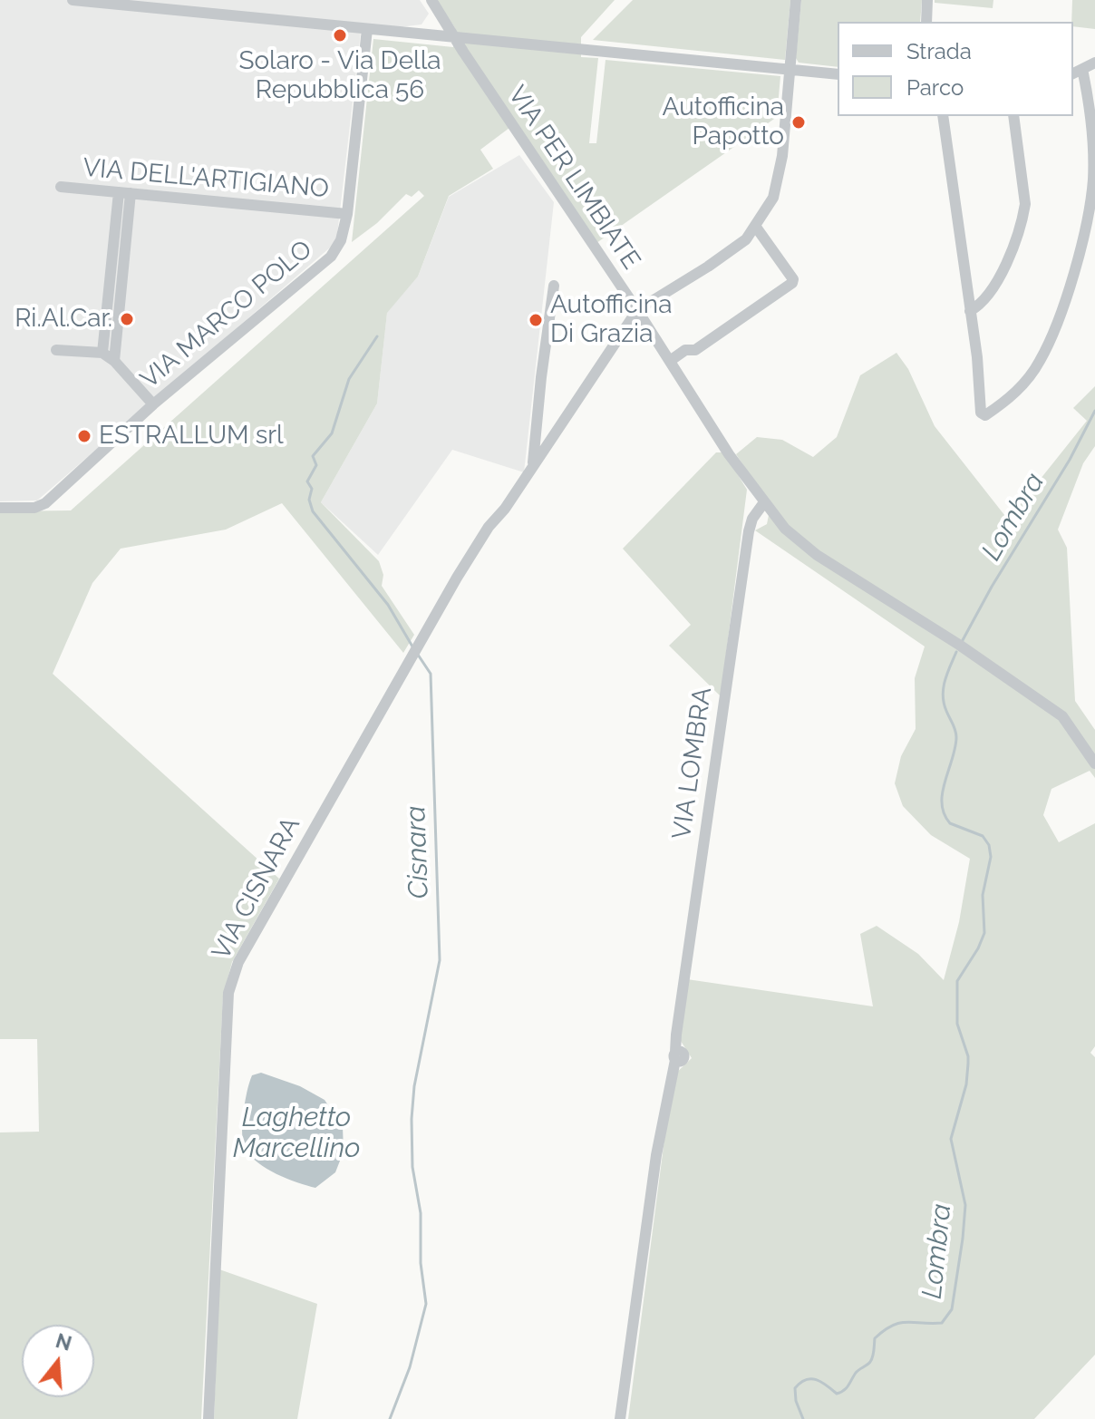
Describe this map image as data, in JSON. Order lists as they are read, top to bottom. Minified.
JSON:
{"streets":{"street":["VIA PER LIMBIATE","VIA DELL'ARTIGIANO","VIA MARCO POLO","VIA LOMBRA","VIA CISNARA"]},"crossings":[["VIA PER LIMBIATE","VIA LOMBRA"],["VIA PER LIMBIATE","VIA CISNARA"],["VIA DELL'ARTIGIANO","VIA MARCO POLO"]],"water":["Lombra","Cisnara","Laghetto Marcellino"],"places":["Solaro - Via Della Repubblica 56","Autofficina Papotto","Ri.Al.Car.","Autofficina Di Grazia","ESTRALLUM srl"],"legend":["Strada","Parco"],"north":"top"}
